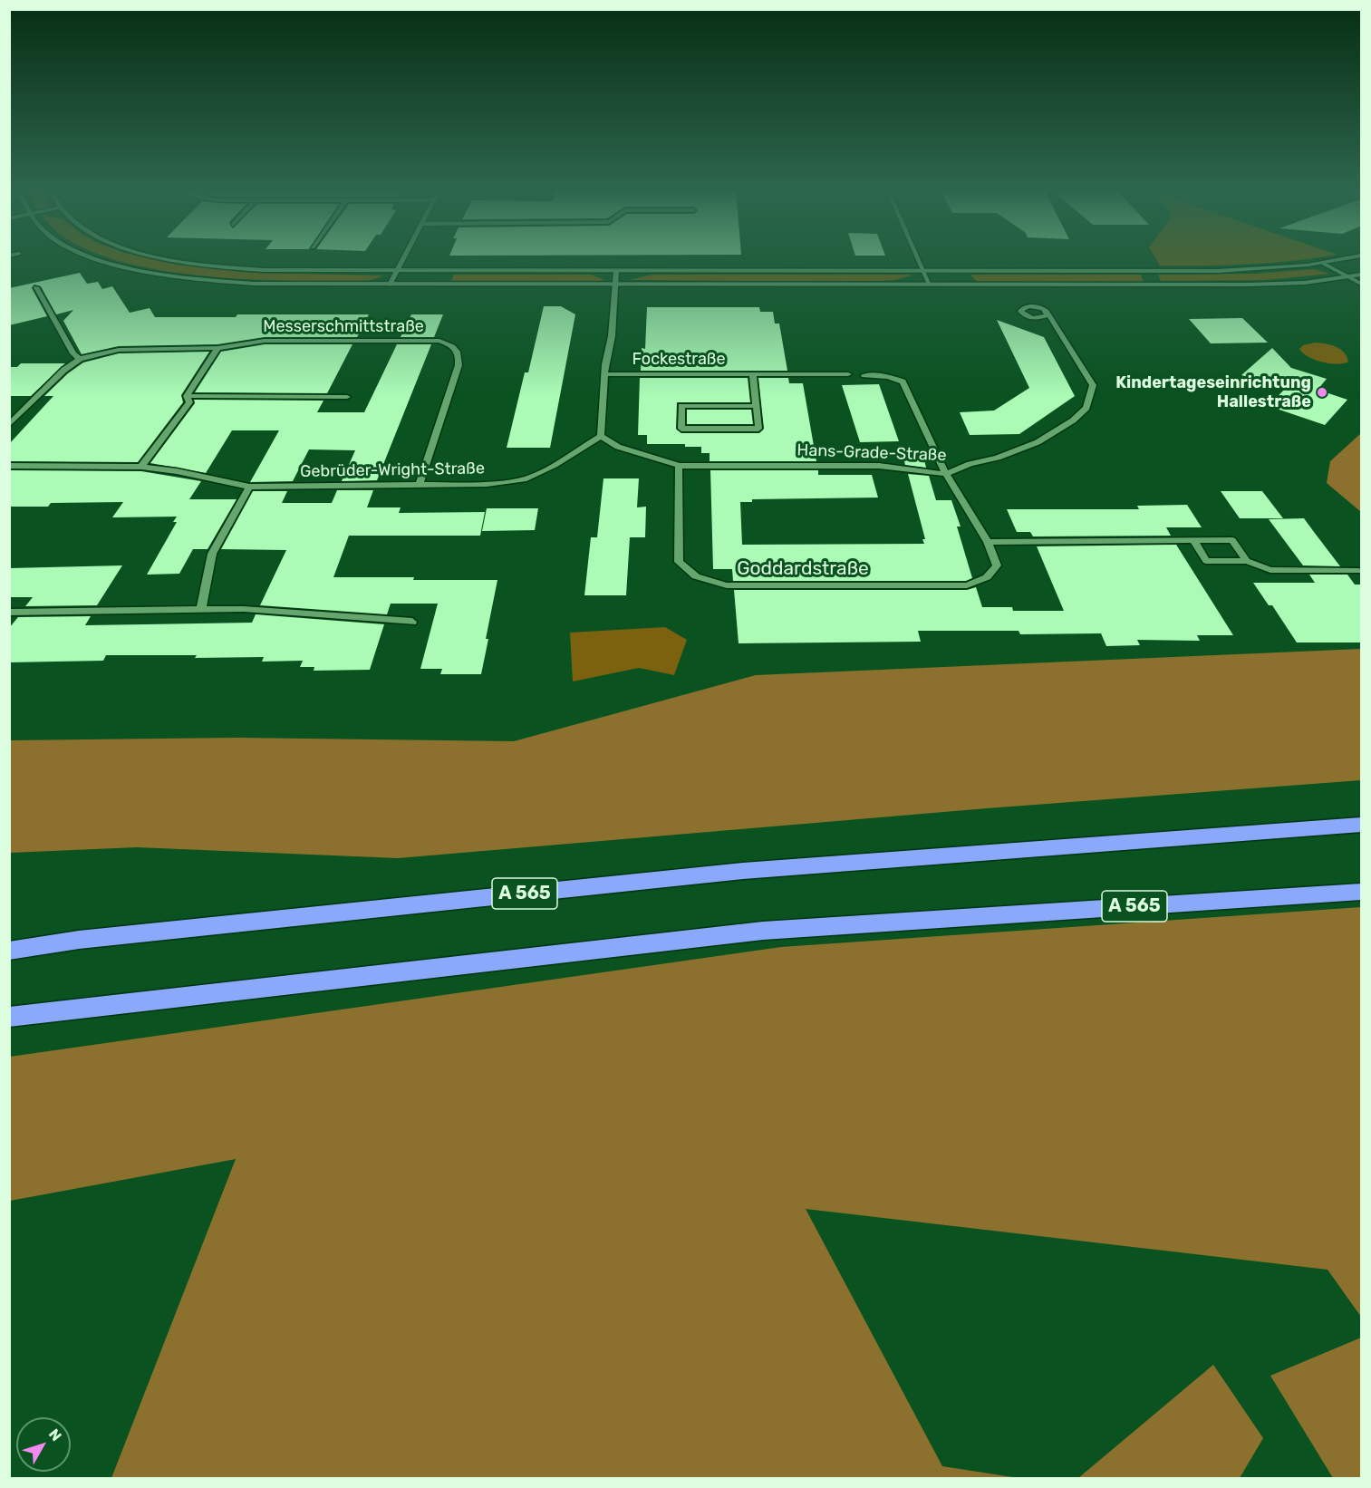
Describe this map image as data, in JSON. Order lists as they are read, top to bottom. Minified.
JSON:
{"streets":{"highway":["A 565"],"street":["Messerschmittstraße","Fockestraße","Hans-Grade-Straße","Gebrüder-Wright-Straße","Goddardstraße"]},"crossings":[["Messerschmittstraße","Gebrüder-Wright-Straße"],["Hans-Grade-Straße","Gebrüder-Wright-Straße"],["Hans-Grade-Straße","Goddardstraße"]],"places":["Kindertageseinrichtung Hallestraße"],"north":"top right"}
